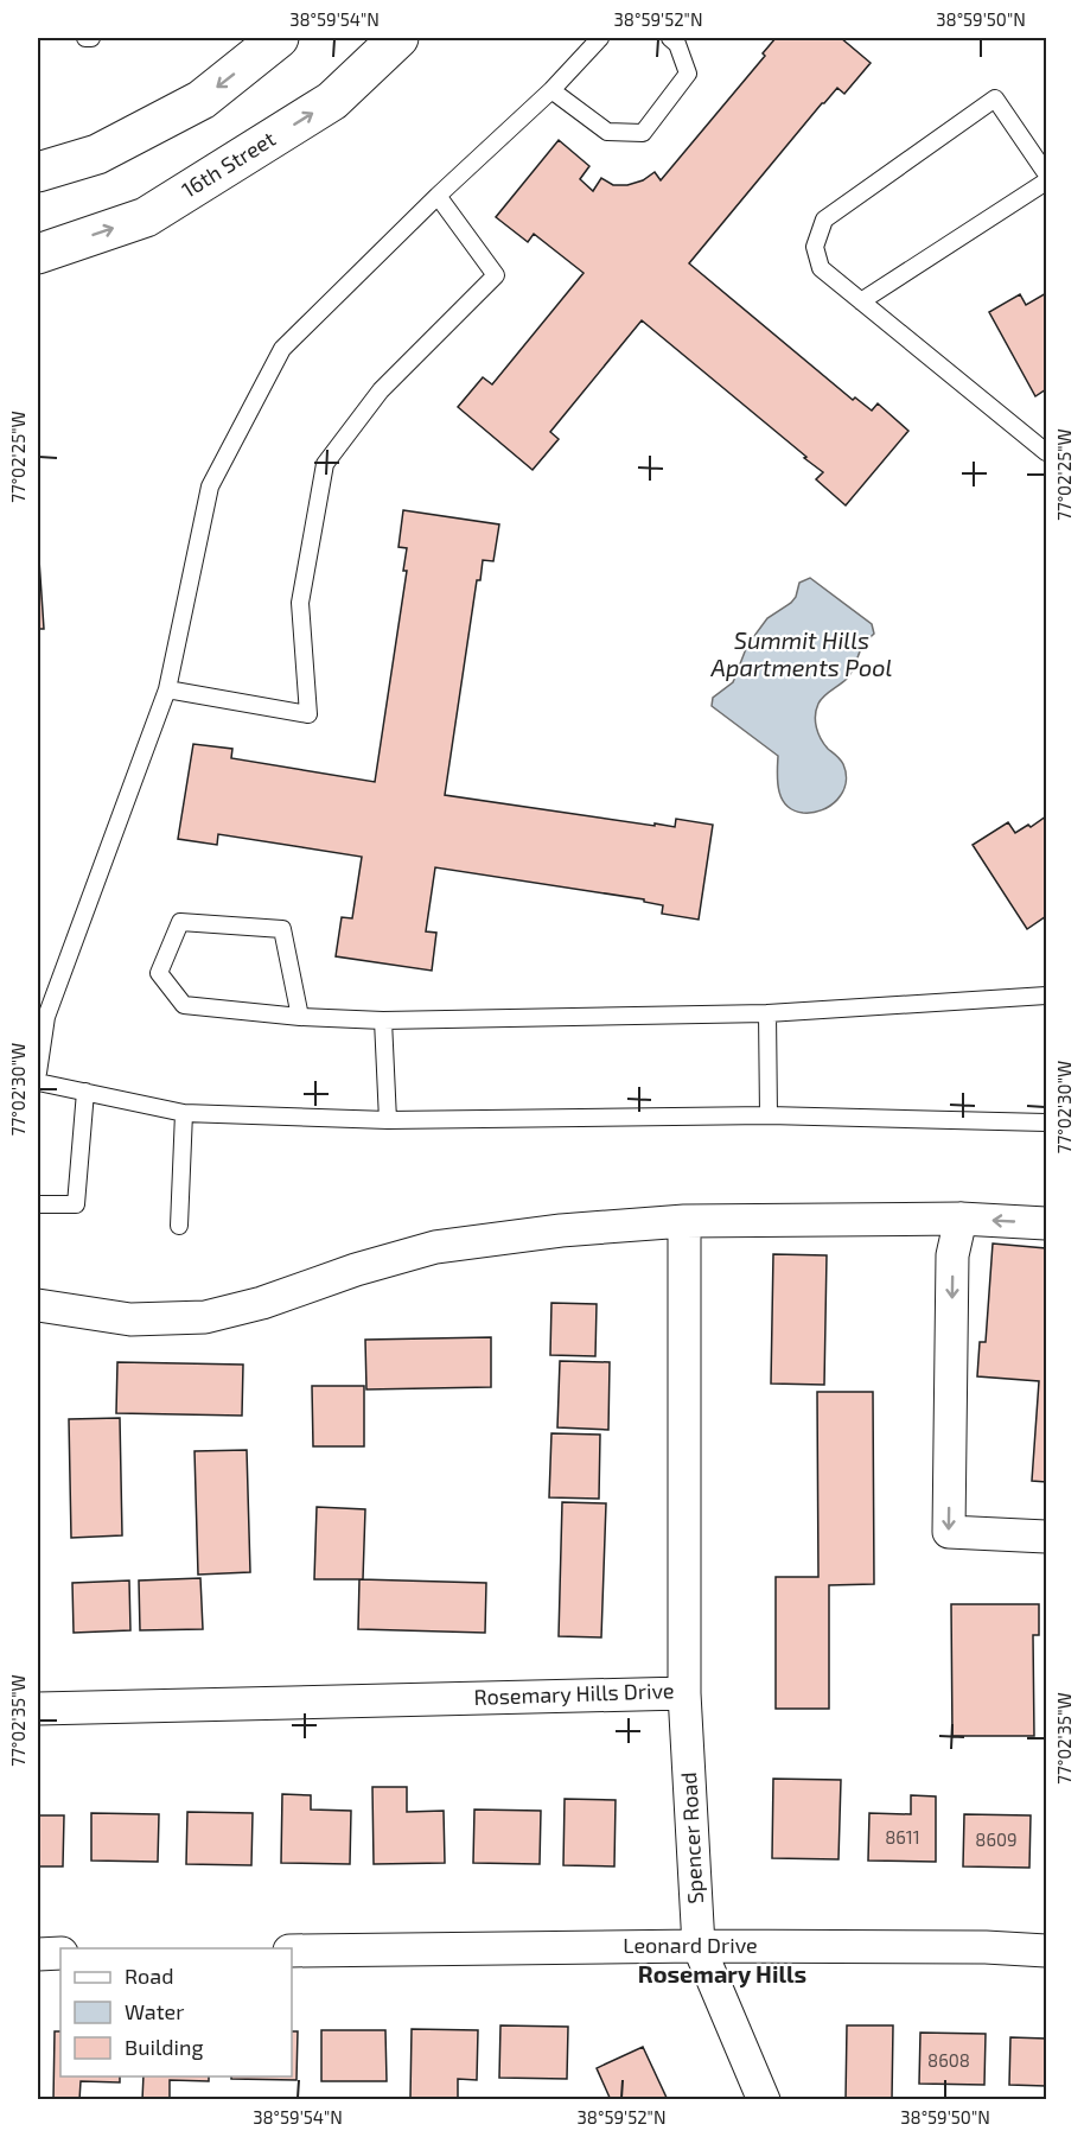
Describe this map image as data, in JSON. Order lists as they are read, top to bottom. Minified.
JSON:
{"streets":{"main road":["16th Street"],"street":["Rosemary Hills Drive","Spencer Road","Leonard Drive"]},"crossings":[["Rosemary Hills Drive","Spencer Road"],["Spencer Road","Leonard Drive"]],"districts":["Rosemary Hills"],"water":["Summit Hills Apartments Pool"],"house_numbers":["8611","8609","8608"],"legend":["Road","Water","Building"],"coordinates":["38°59'54\"N","38°59'52\"N","38°59'50\"N","77°02'25\"W","77°02'30\"W","77°02'35\"W"]}
